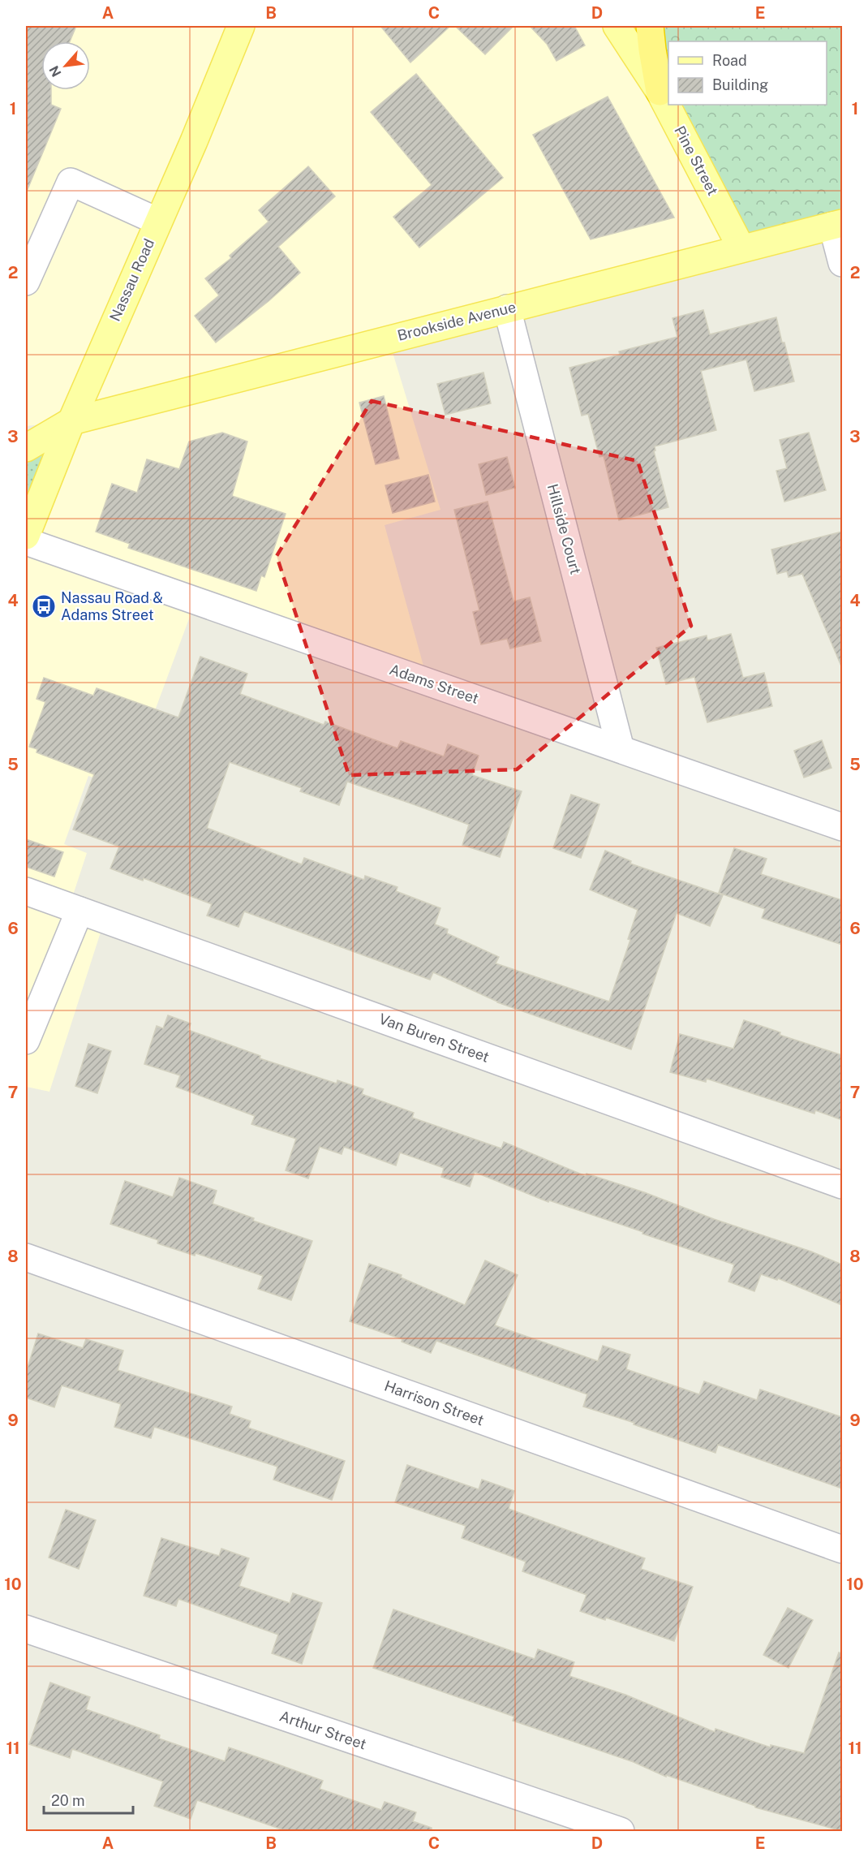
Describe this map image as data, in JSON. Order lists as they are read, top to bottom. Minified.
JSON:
{"streets":{"main road":["Pine Street","Nassau Road","Brookside Avenue"],"street":["Hillside Court","Adams Street","Van Buren Street","Harrison Street","Arthur Street"]},"crossings":[["Pine Street","Brookside Avenue"],["Nassau Road","Brookside Avenue"],["Brookside Avenue","Hillside Court"],["Hillside Court","Adams Street"]],"places":{"bus stop":["Nassau Road & Adams Street"]},"legend":["Road","Building"],"scale_bar":"20 m","north":"bottom left","grid":{"columns":["A","B","C","D","E"],"rows":["1","2","3","4","5","6","7","8","9","10","11"]}}
